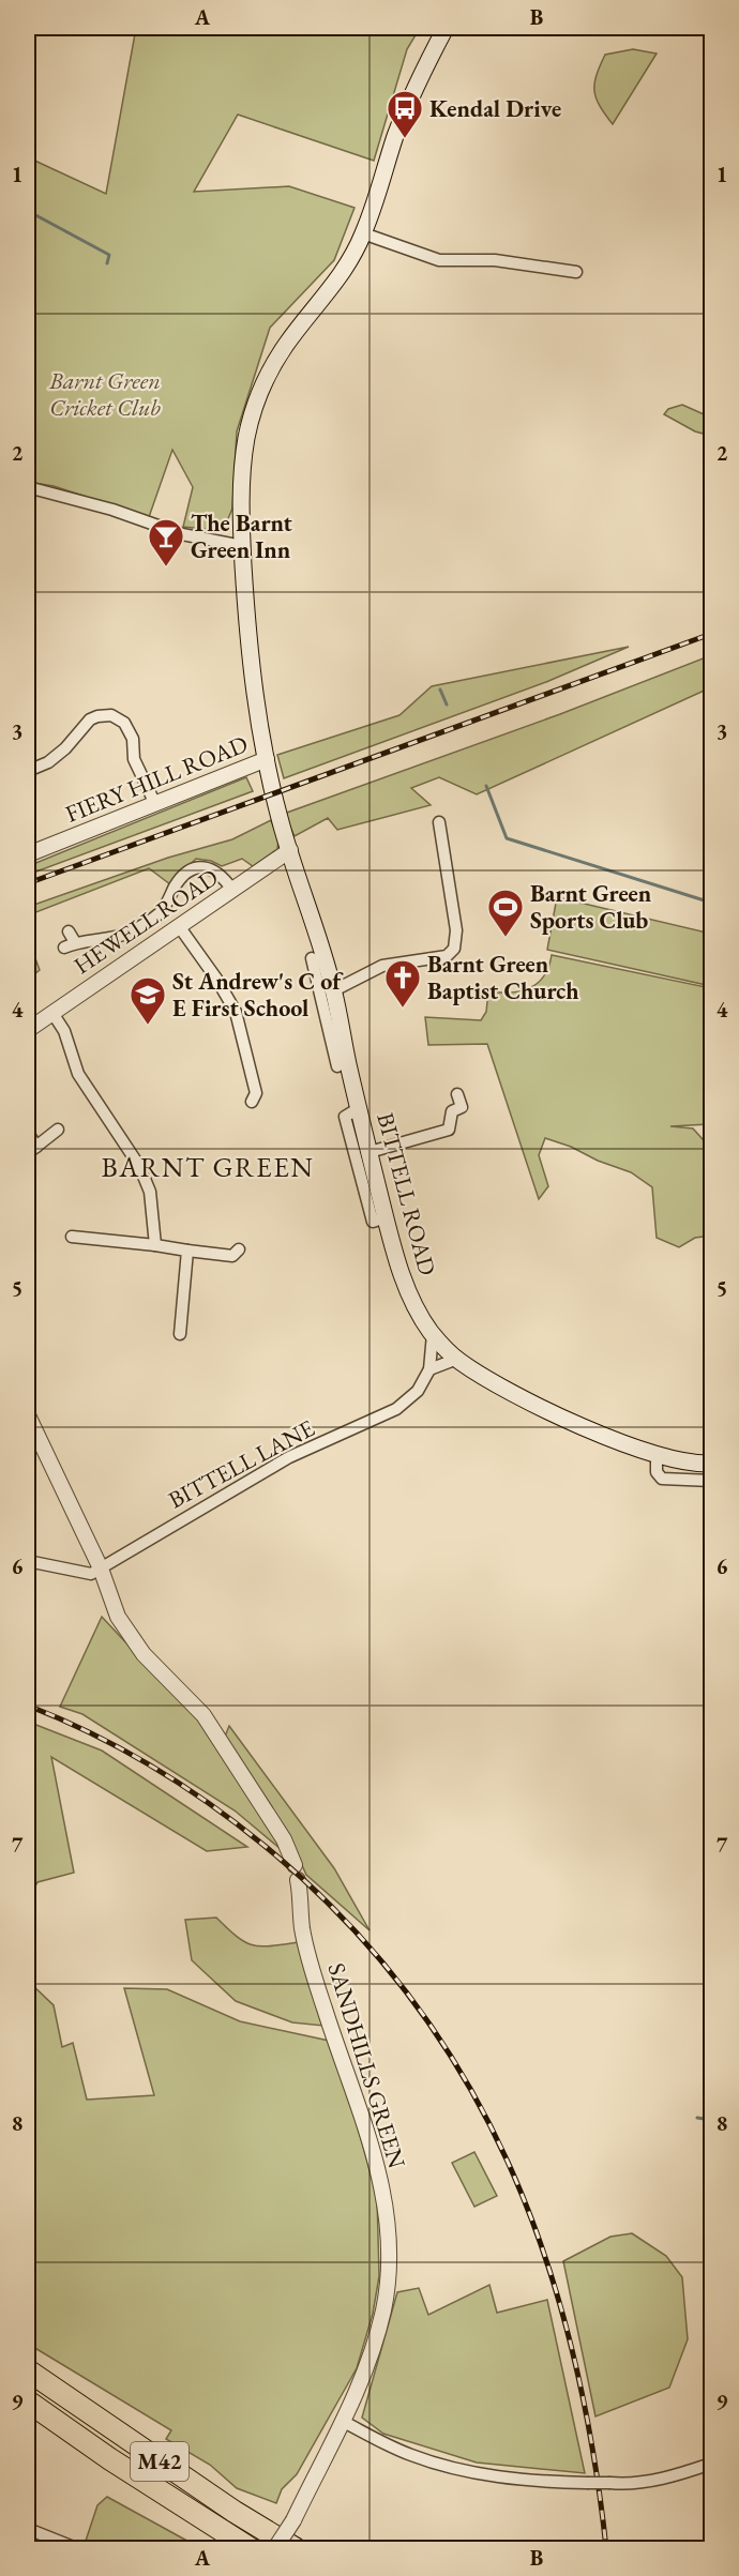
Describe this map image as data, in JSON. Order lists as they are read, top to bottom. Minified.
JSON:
{"streets":{"highway":["M42"],"main road":["BITTELL ROAD"],"street":["FIERY HILL ROAD","HEWELL ROAD","BITTELL LANE","SANDHILLS GREEN"]},"crossings":[["FIERY HILL ROAD","BITTELL ROAD"],["HEWELL ROAD","BITTELL ROAD"],["BITTELL ROAD","BITTELL LANE"],["BITTELL LANE","SANDHILLS GREEN"]],"districts":["BARNT GREEN"],"parks":["Barnt Green Cricket Club"],"places":{"bus stop":["Kendal Drive"],"bar":["The Barnt Green Inn"],"sports":["Barnt Green Sports Club"],"church":["Barnt Green Baptist Church"],"school or university":["St Andrew's C of E First School"]},"grid":{"columns":["A","B"],"rows":["1","2","3","4","5","6","7","8","9"]}}
